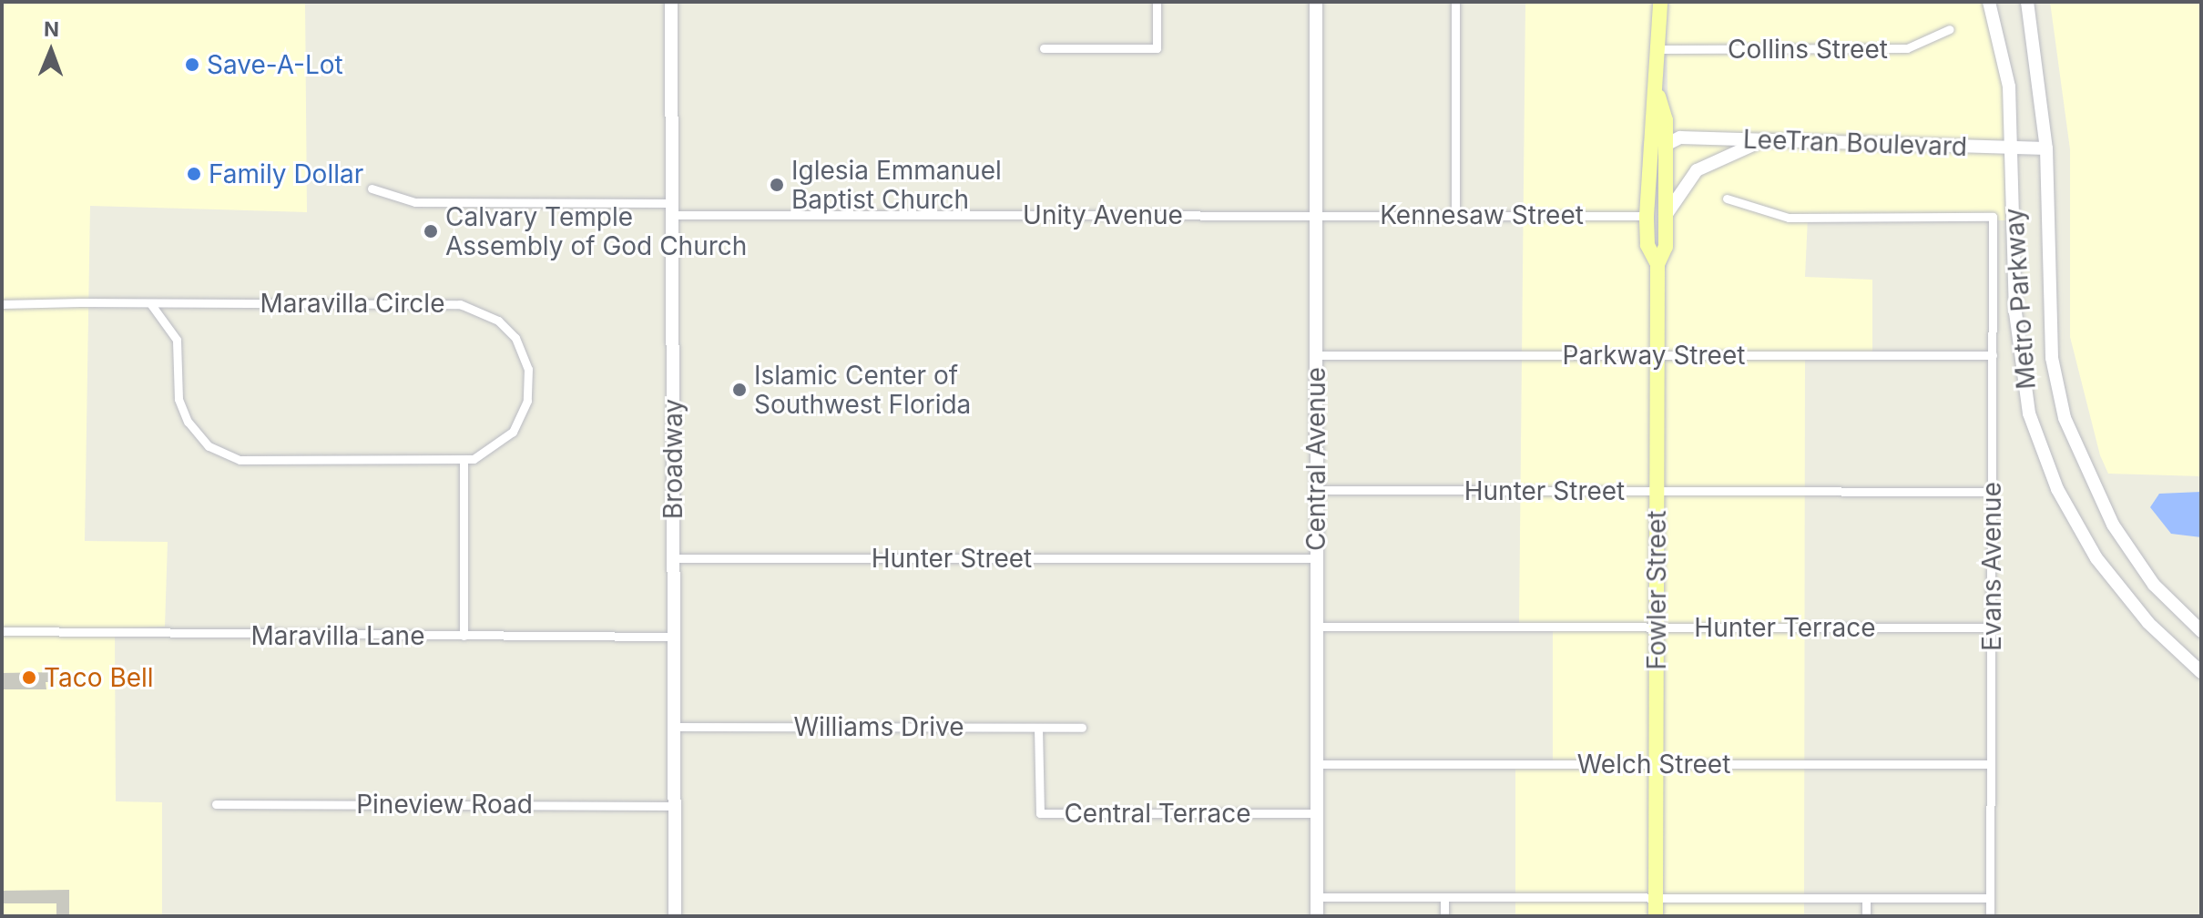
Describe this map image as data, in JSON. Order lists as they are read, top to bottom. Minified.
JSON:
{"streets":{"main road":["Fowler Street"],"street":["Collins Street","LeeTran Boulevard","Unity Avenue","Kennesaw Street","Metro Parkway","Maravilla Circle","Parkway Street","Broadway","Central Avenue","Hunter Street","Evans Avenue","Hunter Terrace","Maravilla Lane","Williams Drive","Welch Street","Pineview Road","Central Terrace"]},"crossings":[["Collins Street","Fowler Street"],["LeeTran Boulevard","Metro Parkway"],["LeeTran Boulevard","Fowler Street"],["Unity Avenue","Kennesaw Street"],["Unity Avenue","Broadway"],["Unity Avenue","Central Avenue"],["Kennesaw Street","Central Avenue"],["Kennesaw Street","Fowler Street"],["Parkway Street","Central Avenue"],["Parkway Street","Evans Avenue"],["Parkway Street","Fowler Street"],["Broadway","Hunter Street"],["Broadway","Maravilla Lane"],["Broadway","Williams Drive"],["Broadway","Pineview Road"],["Central Avenue","Hunter Street"],["Central Avenue","Hunter Terrace"],["Central Avenue","Welch Street"],["Central Avenue","Central Terrace"],["Hunter Street","Evans Avenue"],["Hunter Street","Fowler Street"],["Evans Avenue","Hunter Terrace"],["Evans Avenue","Welch Street"],["Fowler Street","Hunter Terrace"],["Fowler Street","Welch Street"],["Williams Drive","Central Terrace"]],"places":["Save-A-Lot","Family Dollar","Iglesia Emmanuel Baptist Church","Calvary Temple Assembly of God Church","Islamic Center of Southwest Florida","Taco Bell"],"north":"top"}
